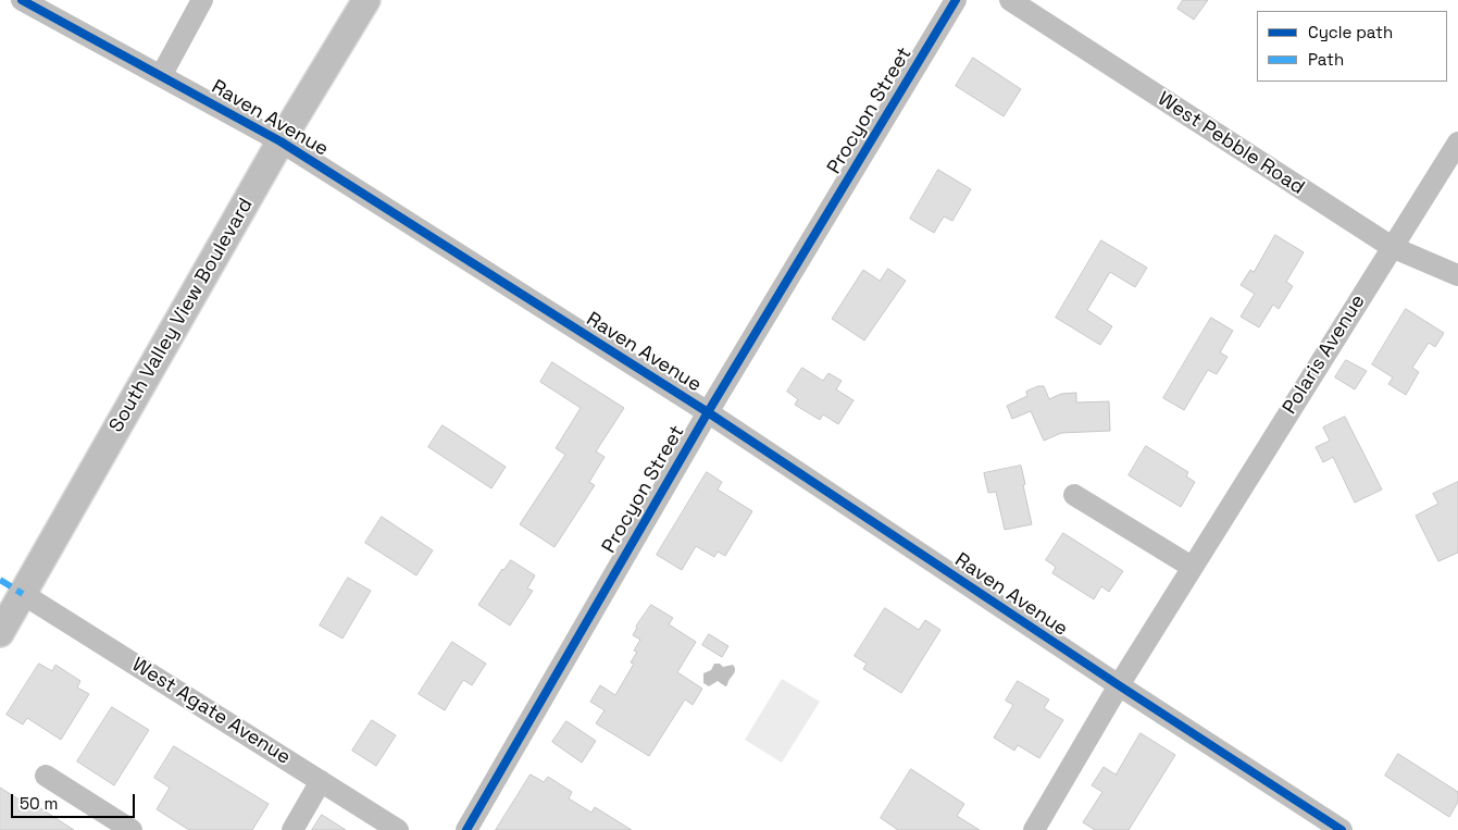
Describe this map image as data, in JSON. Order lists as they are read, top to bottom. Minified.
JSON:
{"streets":{"main road":["South Valley View Boulevard"],"street":["Procyon Street","Raven Avenue","West Pebble Road","Polaris Avenue","West Agate Avenue"]},"crossings":[["Procyon Street","Raven Avenue"],["Raven Avenue","South Valley View Boulevard"],["Raven Avenue","Polaris Avenue"],["West Pebble Road","Polaris Avenue"],["South Valley View Boulevard","West Agate Avenue"]],"legend":["Cycle path","Path"],"scale_bar":"50 m"}
